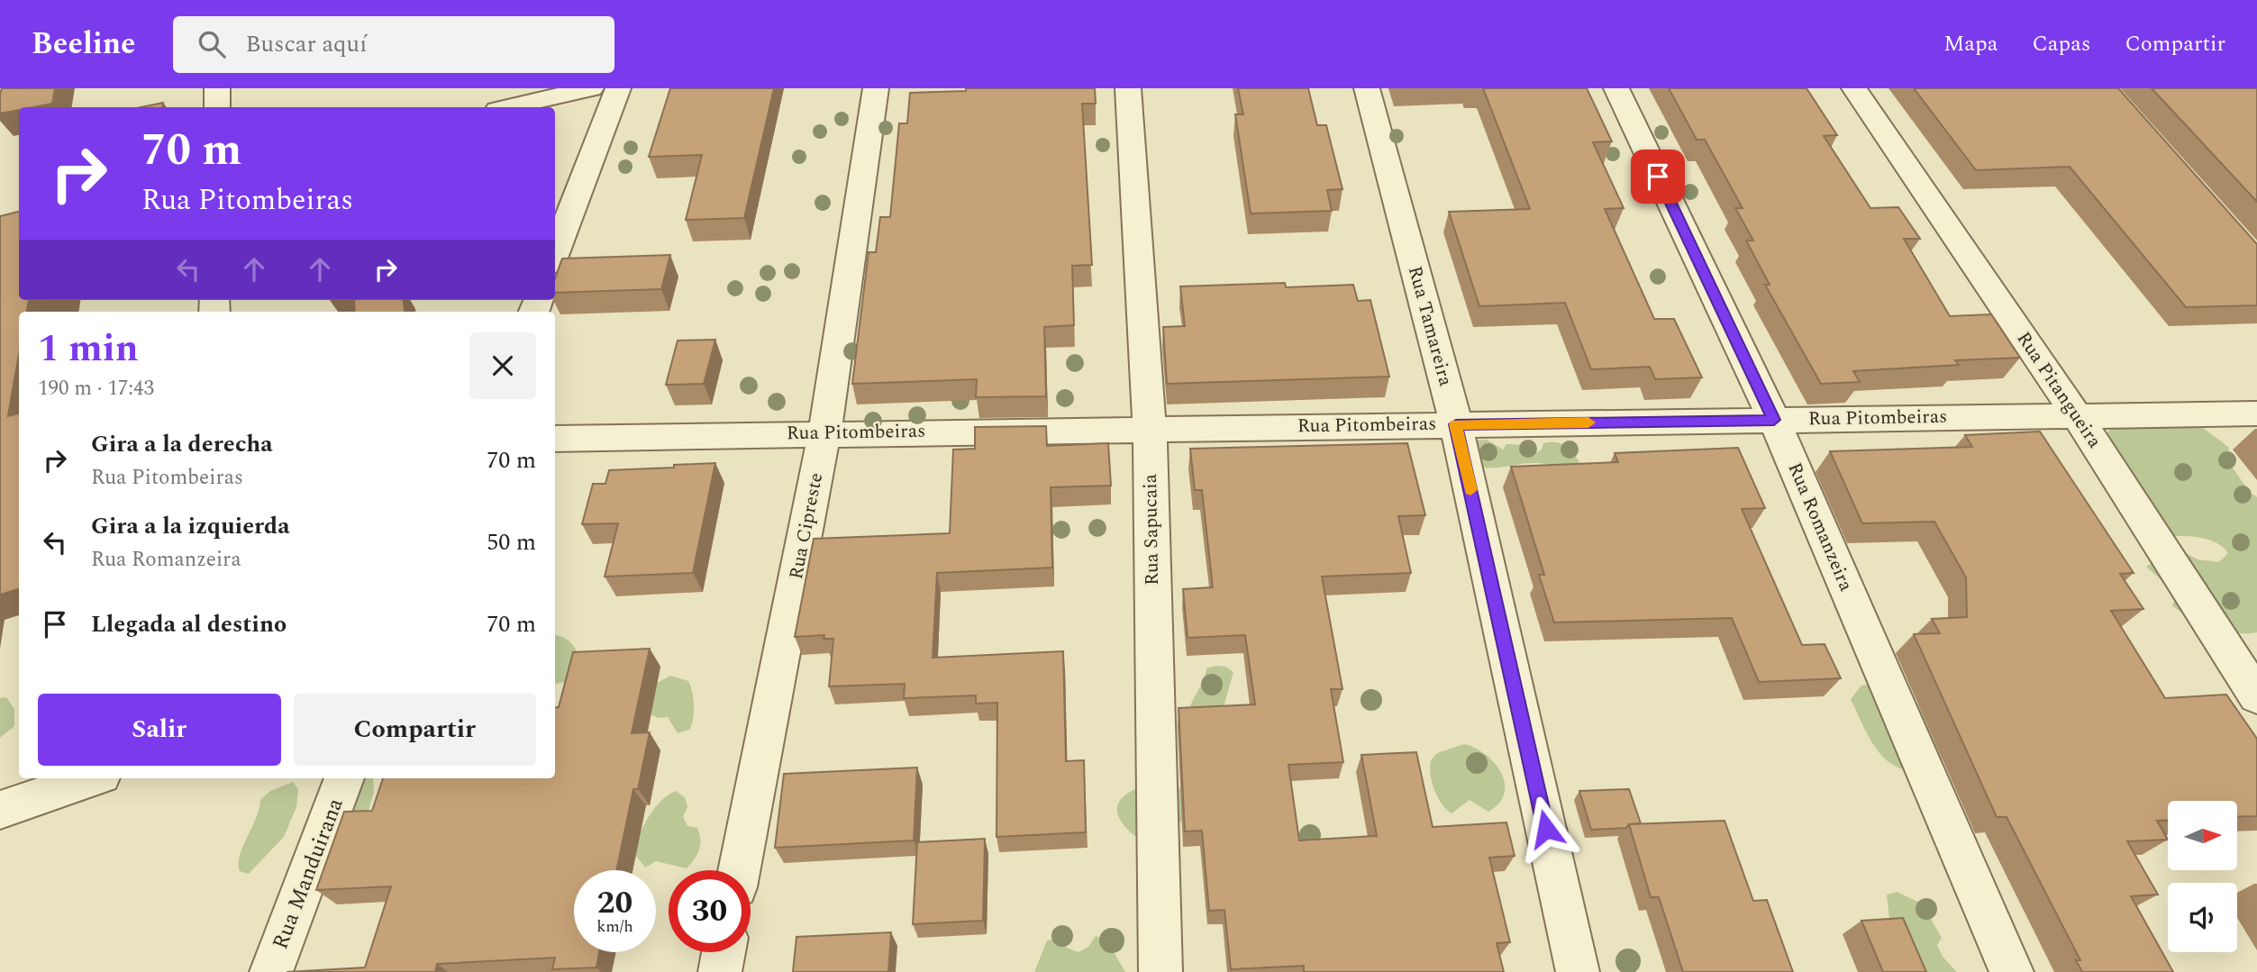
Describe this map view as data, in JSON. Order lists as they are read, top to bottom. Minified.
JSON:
{"streets":{"street":["Rua Tamareira","Rua Pitangueira","Rua Pitombeiras","Rua Cipreste","Rua Romanzeira","Rua Sapucaia","Rua Manduirana"]},"crossings":[["Rua Tamareira","Rua Pitombeiras"],["Rua Pitangueira","Rua Pitombeiras"],["Rua Pitombeiras","Rua Cipreste"],["Rua Pitombeiras","Rua Romanzeira"],["Rua Pitombeiras","Rua Sapucaia"]],"north":"right","page":{"header":"Beeline","search":"Buscar aquí","nav":["Mapa","Capas","Compartir"],"turn":["70 m","Rua Pitombeiras"],"heading":["1 min","190 m · 17:43"],"list":[{"name":"Gira a la derecha","note":"Rua Pitombeiras","value":"70 m"},{"name":"Gira a la izquierda","note":"Rua Romanzeira","value":"50 m"},{"name":"Llegada al destino","value":"70 m"}],"buttons":["Salir","Compartir"],"speed":"20 km/h","limit":"30"}}
